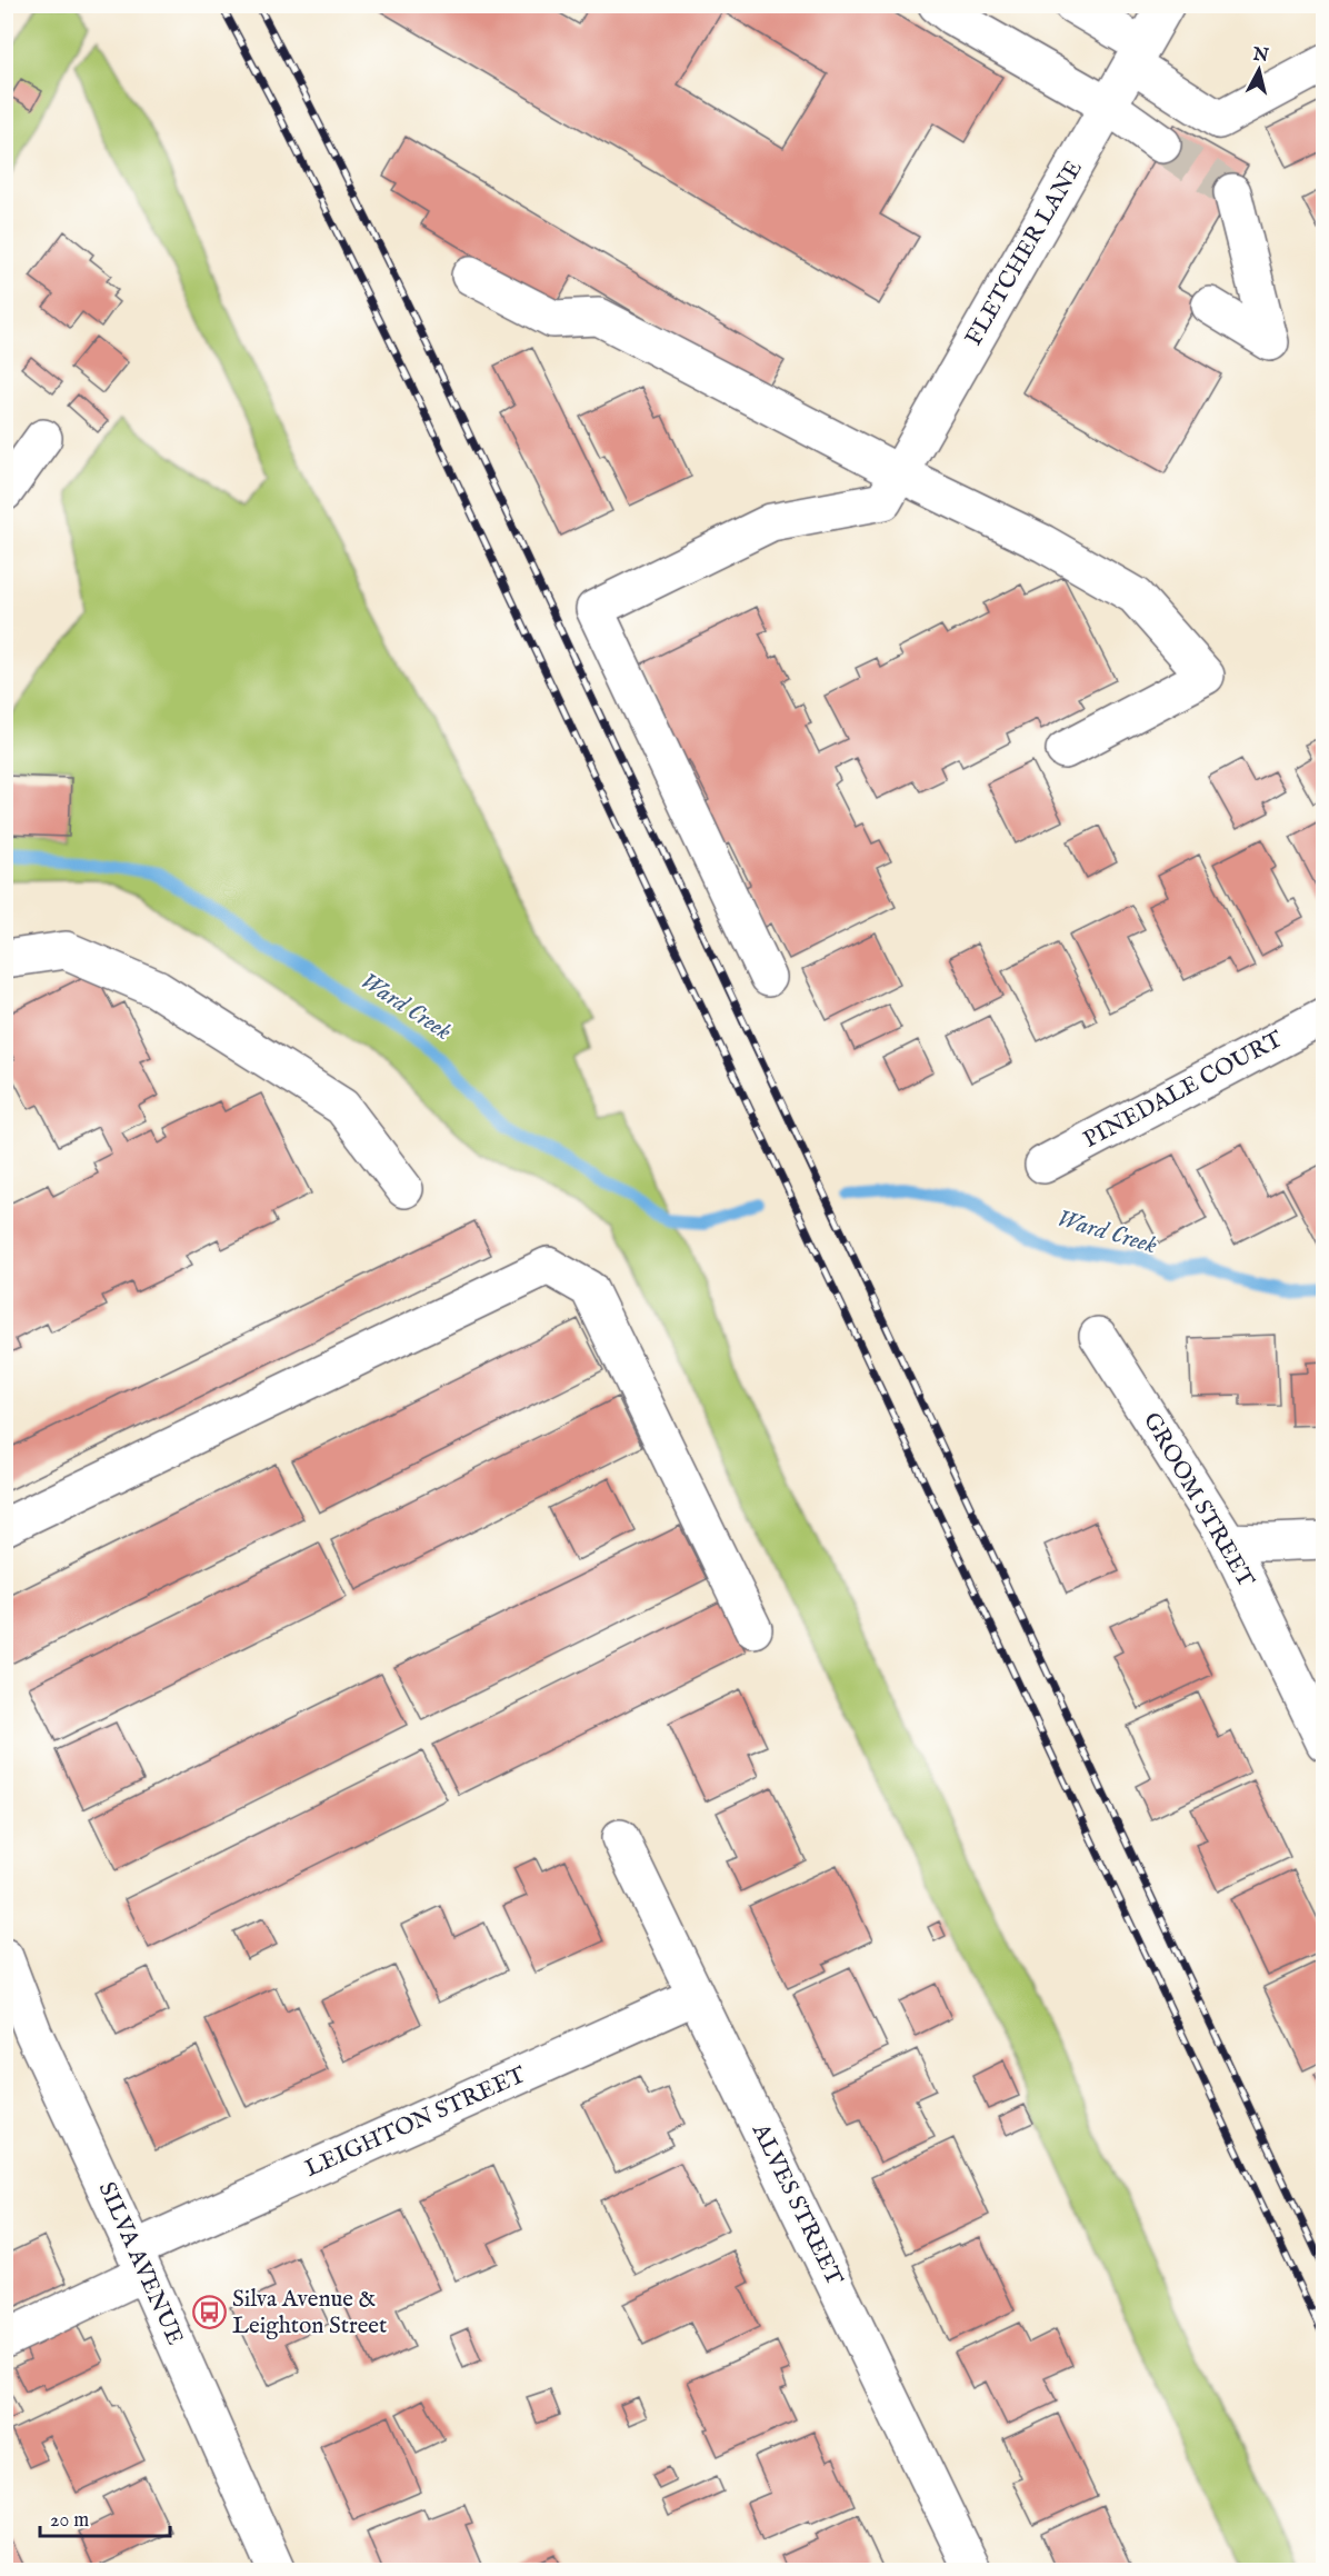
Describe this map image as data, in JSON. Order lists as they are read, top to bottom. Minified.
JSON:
{"streets":{"street":["FLETCHER LANE","PINEDALE COURT","GROOM STREET","LEIGHTON STREET","ALVES STREET","SILVA AVENUE"]},"crossings":[["LEIGHTON STREET","ALVES STREET"],["LEIGHTON STREET","SILVA AVENUE"]],"water":["Ward Creek"],"places":{"bus stop":["Silva Avenue & Leighton Street"]},"scale_bar":"20 m","north":"top"}
